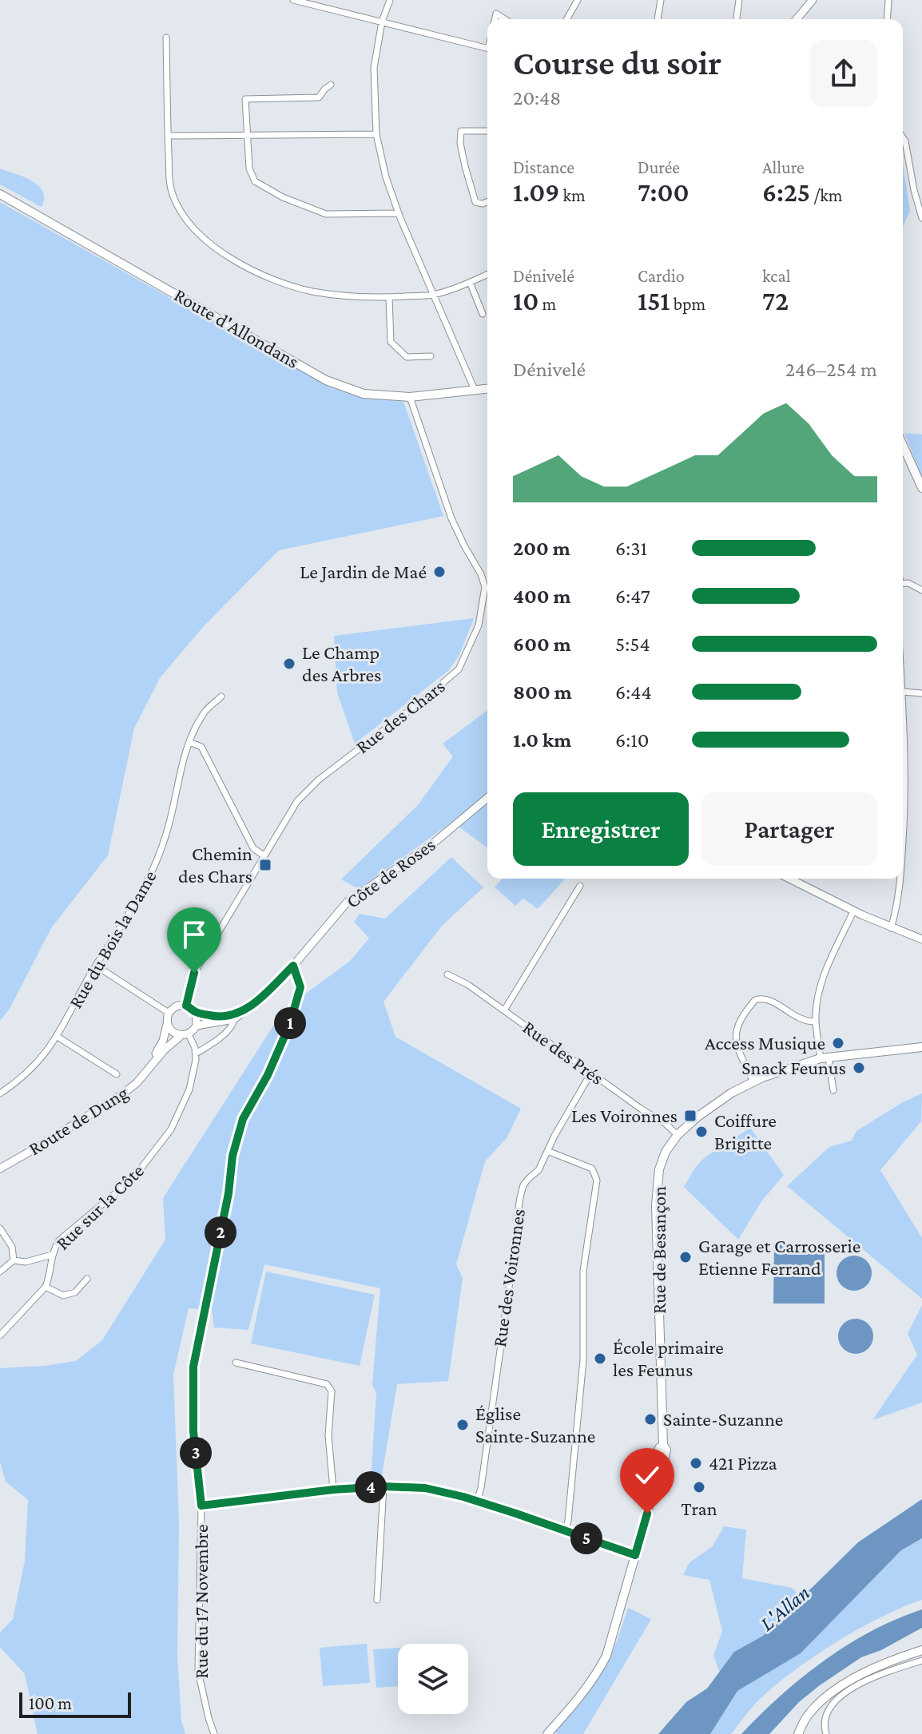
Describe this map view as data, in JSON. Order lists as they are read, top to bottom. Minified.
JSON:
{"streets":{"main road":["Route d'Allondans","Rue de Besançon"],"street":["Rue des Chars","Côte de Roses","Rue du Bois la Dame","Rue des Prés","Route de Dung","Rue sur la Côte","Rue des Voironnes","Rue du 17 Novembre"]},"crossings":[["Route d'Allondans","Rue des Chars"],["Rue des Chars","Route de Dung"],["Côte de Roses","Rue du 17 Novembre"],["Rue des Prés","Rue de Besançon"],["Rue des Prés","Rue des Voironnes"]],"water":["L'Allan"],"places":{"other":["Le Jardin de Maé","Le Champ des Arbres","Access Musique","Snack Feunus","Coiffure Brigitte","Garage et Carrosserie Etienne Ferrand","École primaire les Feunus","Sainte-Suzanne","Église Sainte-Suzanne","421 Pizza","Tran"],"transit":["Chemin des Chars","Les Voironnes"]},"scale_bar":"100 m","page":{"heading":["Course du soir","20:48"],"stats":[["Distance","1.09 km"],["Durée","7:00"],["Allure","6:25 /km"],["Dénivelé","10 m"],["Cardio","151 bpm"],["kcal","72"]],"chart":["Dénivelé","246–254 m"],"list":[{"name":"200 m","note":"6:31"},{"name":"400 m","note":"6:47"},{"name":"600 m","note":"5:54"},{"name":"800 m","note":"6:44"},{"name":"1.0 km","note":"6:10"}],"buttons":["Enregistrer","Partager"],"pins":["1","2","3","4","5"],"scale":"100 m"}}
